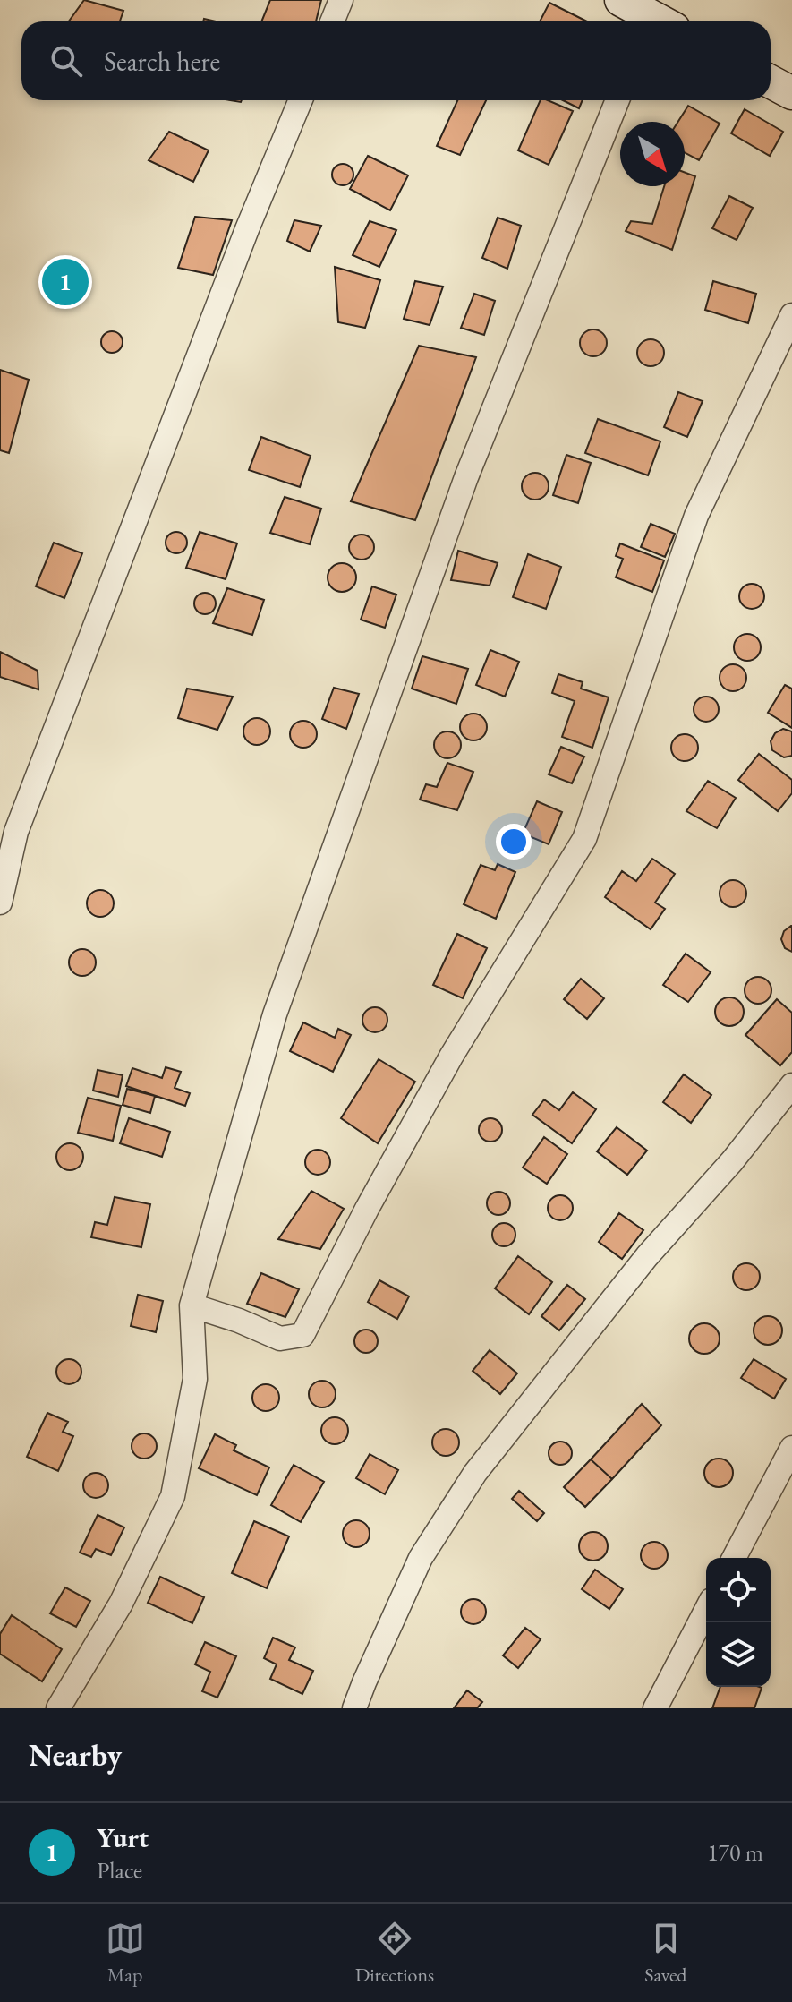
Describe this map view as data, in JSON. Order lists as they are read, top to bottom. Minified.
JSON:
{"north":"bottom right","page":{"search":"Search here","pins":"1","heading":"Nearby","list":[{"mark":"1","name":"Yurt","note":"Place","value":"170 m"}],"nav":["Map","Directions","Saved"]}}
